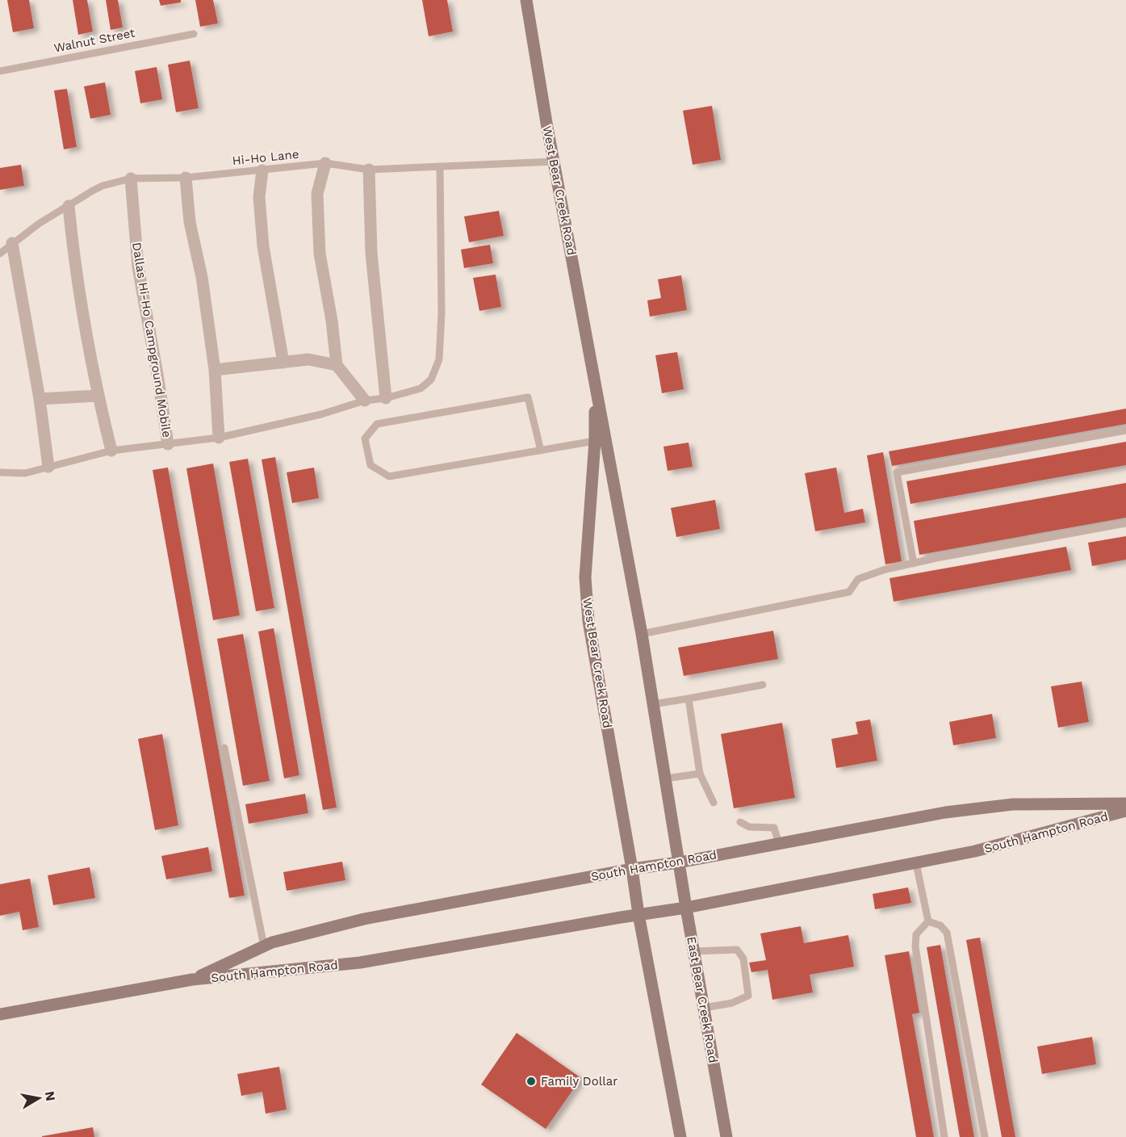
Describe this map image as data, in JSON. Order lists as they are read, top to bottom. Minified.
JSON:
{"streets":{"main road":["West Bear Creek Road","South Hampton Road","East Bear Creek Road"],"street":["Dallas Hi-Ho Campground Mobile"],"lane":["Walnut Street","Hi-Ho Lane"]},"crossings":[["Hi-Ho Lane","West Bear Creek Road"],["Hi-Ho Lane","Dallas Hi-Ho Campground Mobile"],["West Bear Creek Road","South Hampton Road"],["West Bear Creek Road","East Bear Creek Road"],["South Hampton Road","East Bear Creek Road"]],"places":["Family Dollar"],"north":"right"}
